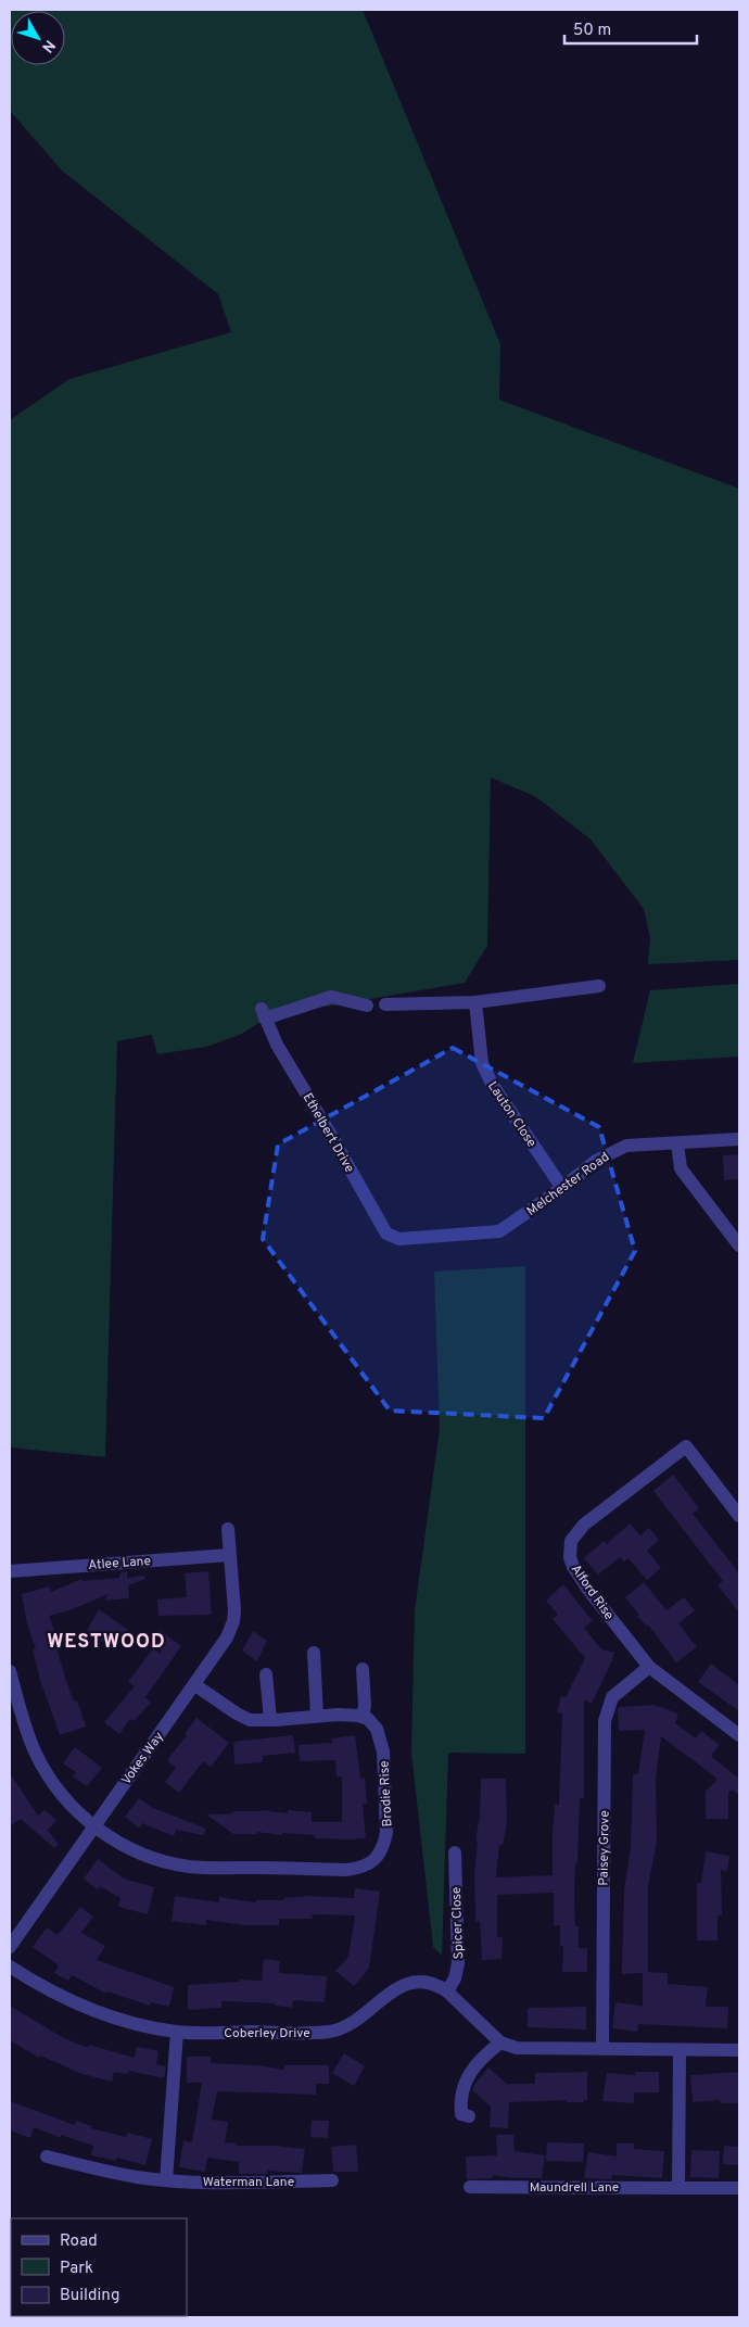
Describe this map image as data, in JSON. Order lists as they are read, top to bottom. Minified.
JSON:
{"streets":{"street":["Lauton Close","Ethelbert Drive","Melchester Road","Atlee Lane","Alford Rise","Vokes Way","Brodie Rise","Paisey Grove","Spicer Close","Coberley Drive","Waterman Lane","Maundrell Lane"]},"crossings":[["Lauton Close","Melchester Road"],["Ethelbert Drive","Melchester Road"],["Atlee Lane","Vokes Way"],["Alford Rise","Paisey Grove"],["Vokes Way","Brodie Rise"],["Paisey Grove","Coberley Drive"],["Spicer Close","Coberley Drive"]],"districts":["WESTWOOD"],"legend":["Road","Park","Building"],"scale_bar":"50 m","north":"bottom right"}
